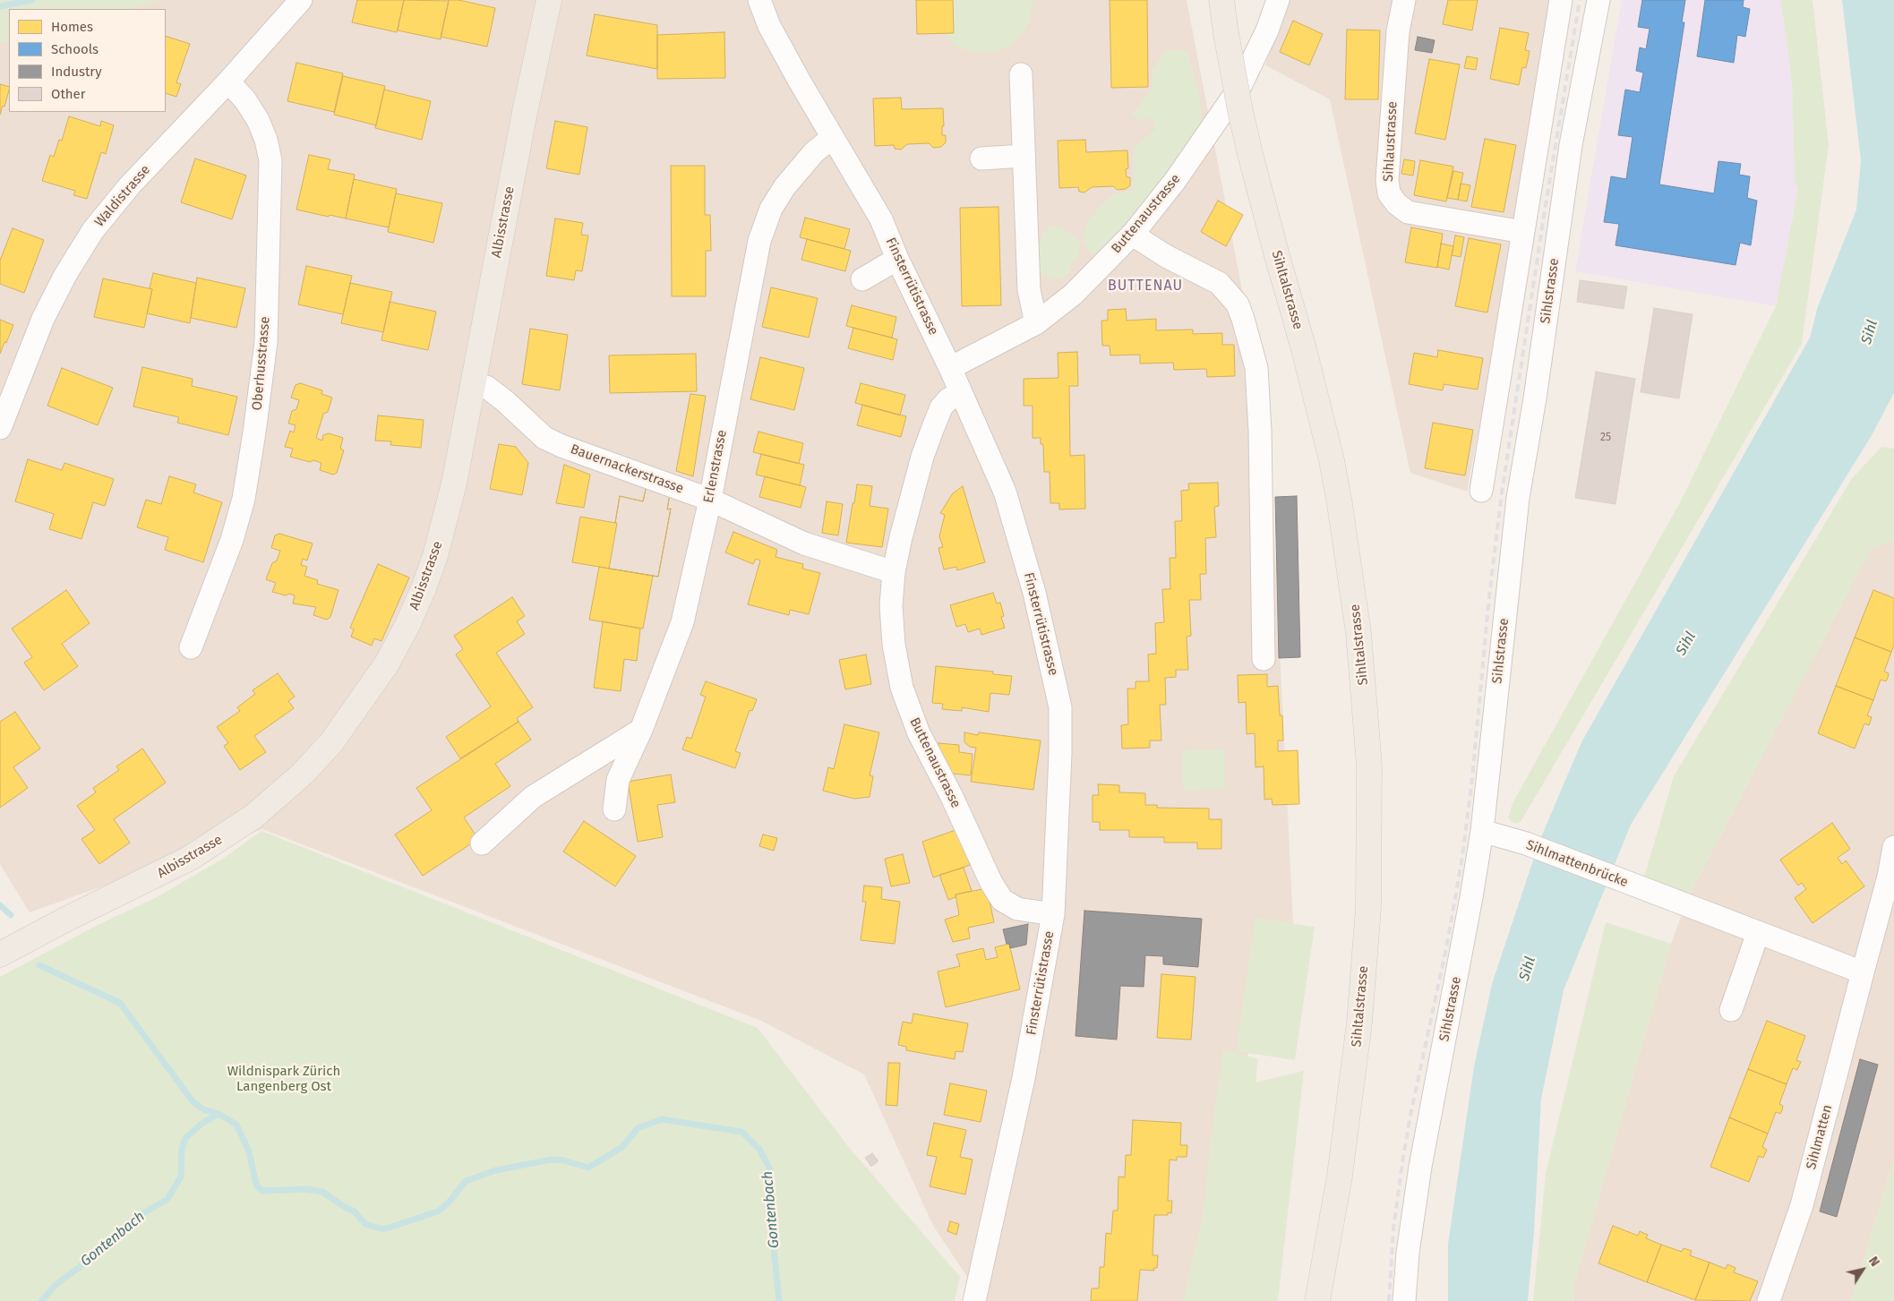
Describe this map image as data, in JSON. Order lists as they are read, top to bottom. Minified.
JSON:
{"streets":{"main road":["Albisstrasse","Sihltalstrasse"],"street":["Sihlaustrasse","Waldistrasse","Buttenaustrasse","Finsterrütistrasse","Sihlstrasse","Oberhusstrasse","Erlenstrasse","Bauernackerstrasse","Sihlmattenbrücke","Sihlmatten"]},"crossings":[["Waldistrasse","Oberhusstrasse"],["Buttenaustrasse","Finsterrütistrasse"],["Buttenaustrasse","Bauernackerstrasse"],["Albisstrasse","Bauernackerstrasse"],["Finsterrütistrasse","Erlenstrasse"],["Sihlstrasse","Sihlmattenbrücke"],["Erlenstrasse","Bauernackerstrasse"]],"districts":["BUTTENAU"],"water":["Sihl","Gontenbach"],"parks":["Wildnispark Zürich Langenberg Ost"],"house_numbers":["25"],"legend":["Homes","Schools","Industry","Other"],"north":"top right"}
